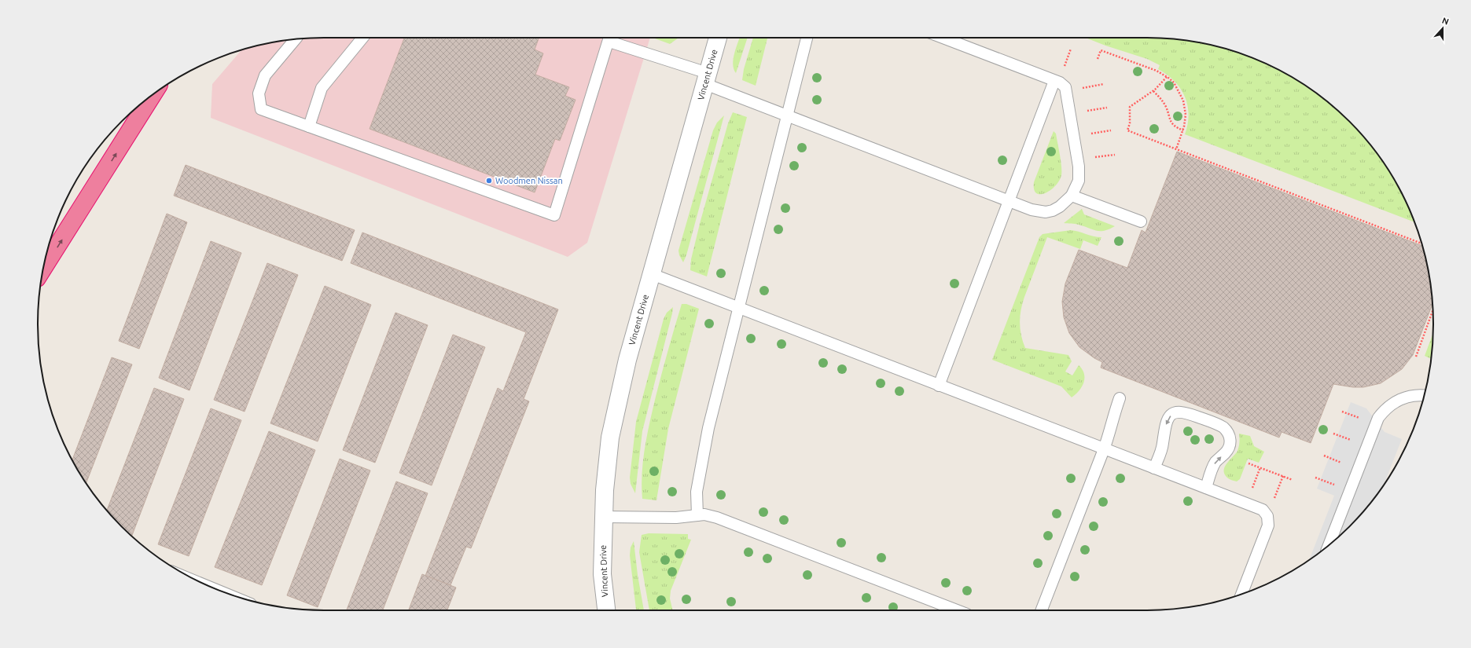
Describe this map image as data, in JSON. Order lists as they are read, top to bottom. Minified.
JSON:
{"streets":{"street":["Vincent Drive"]},"places":["Woodmen Nissan"],"north":"top"}
